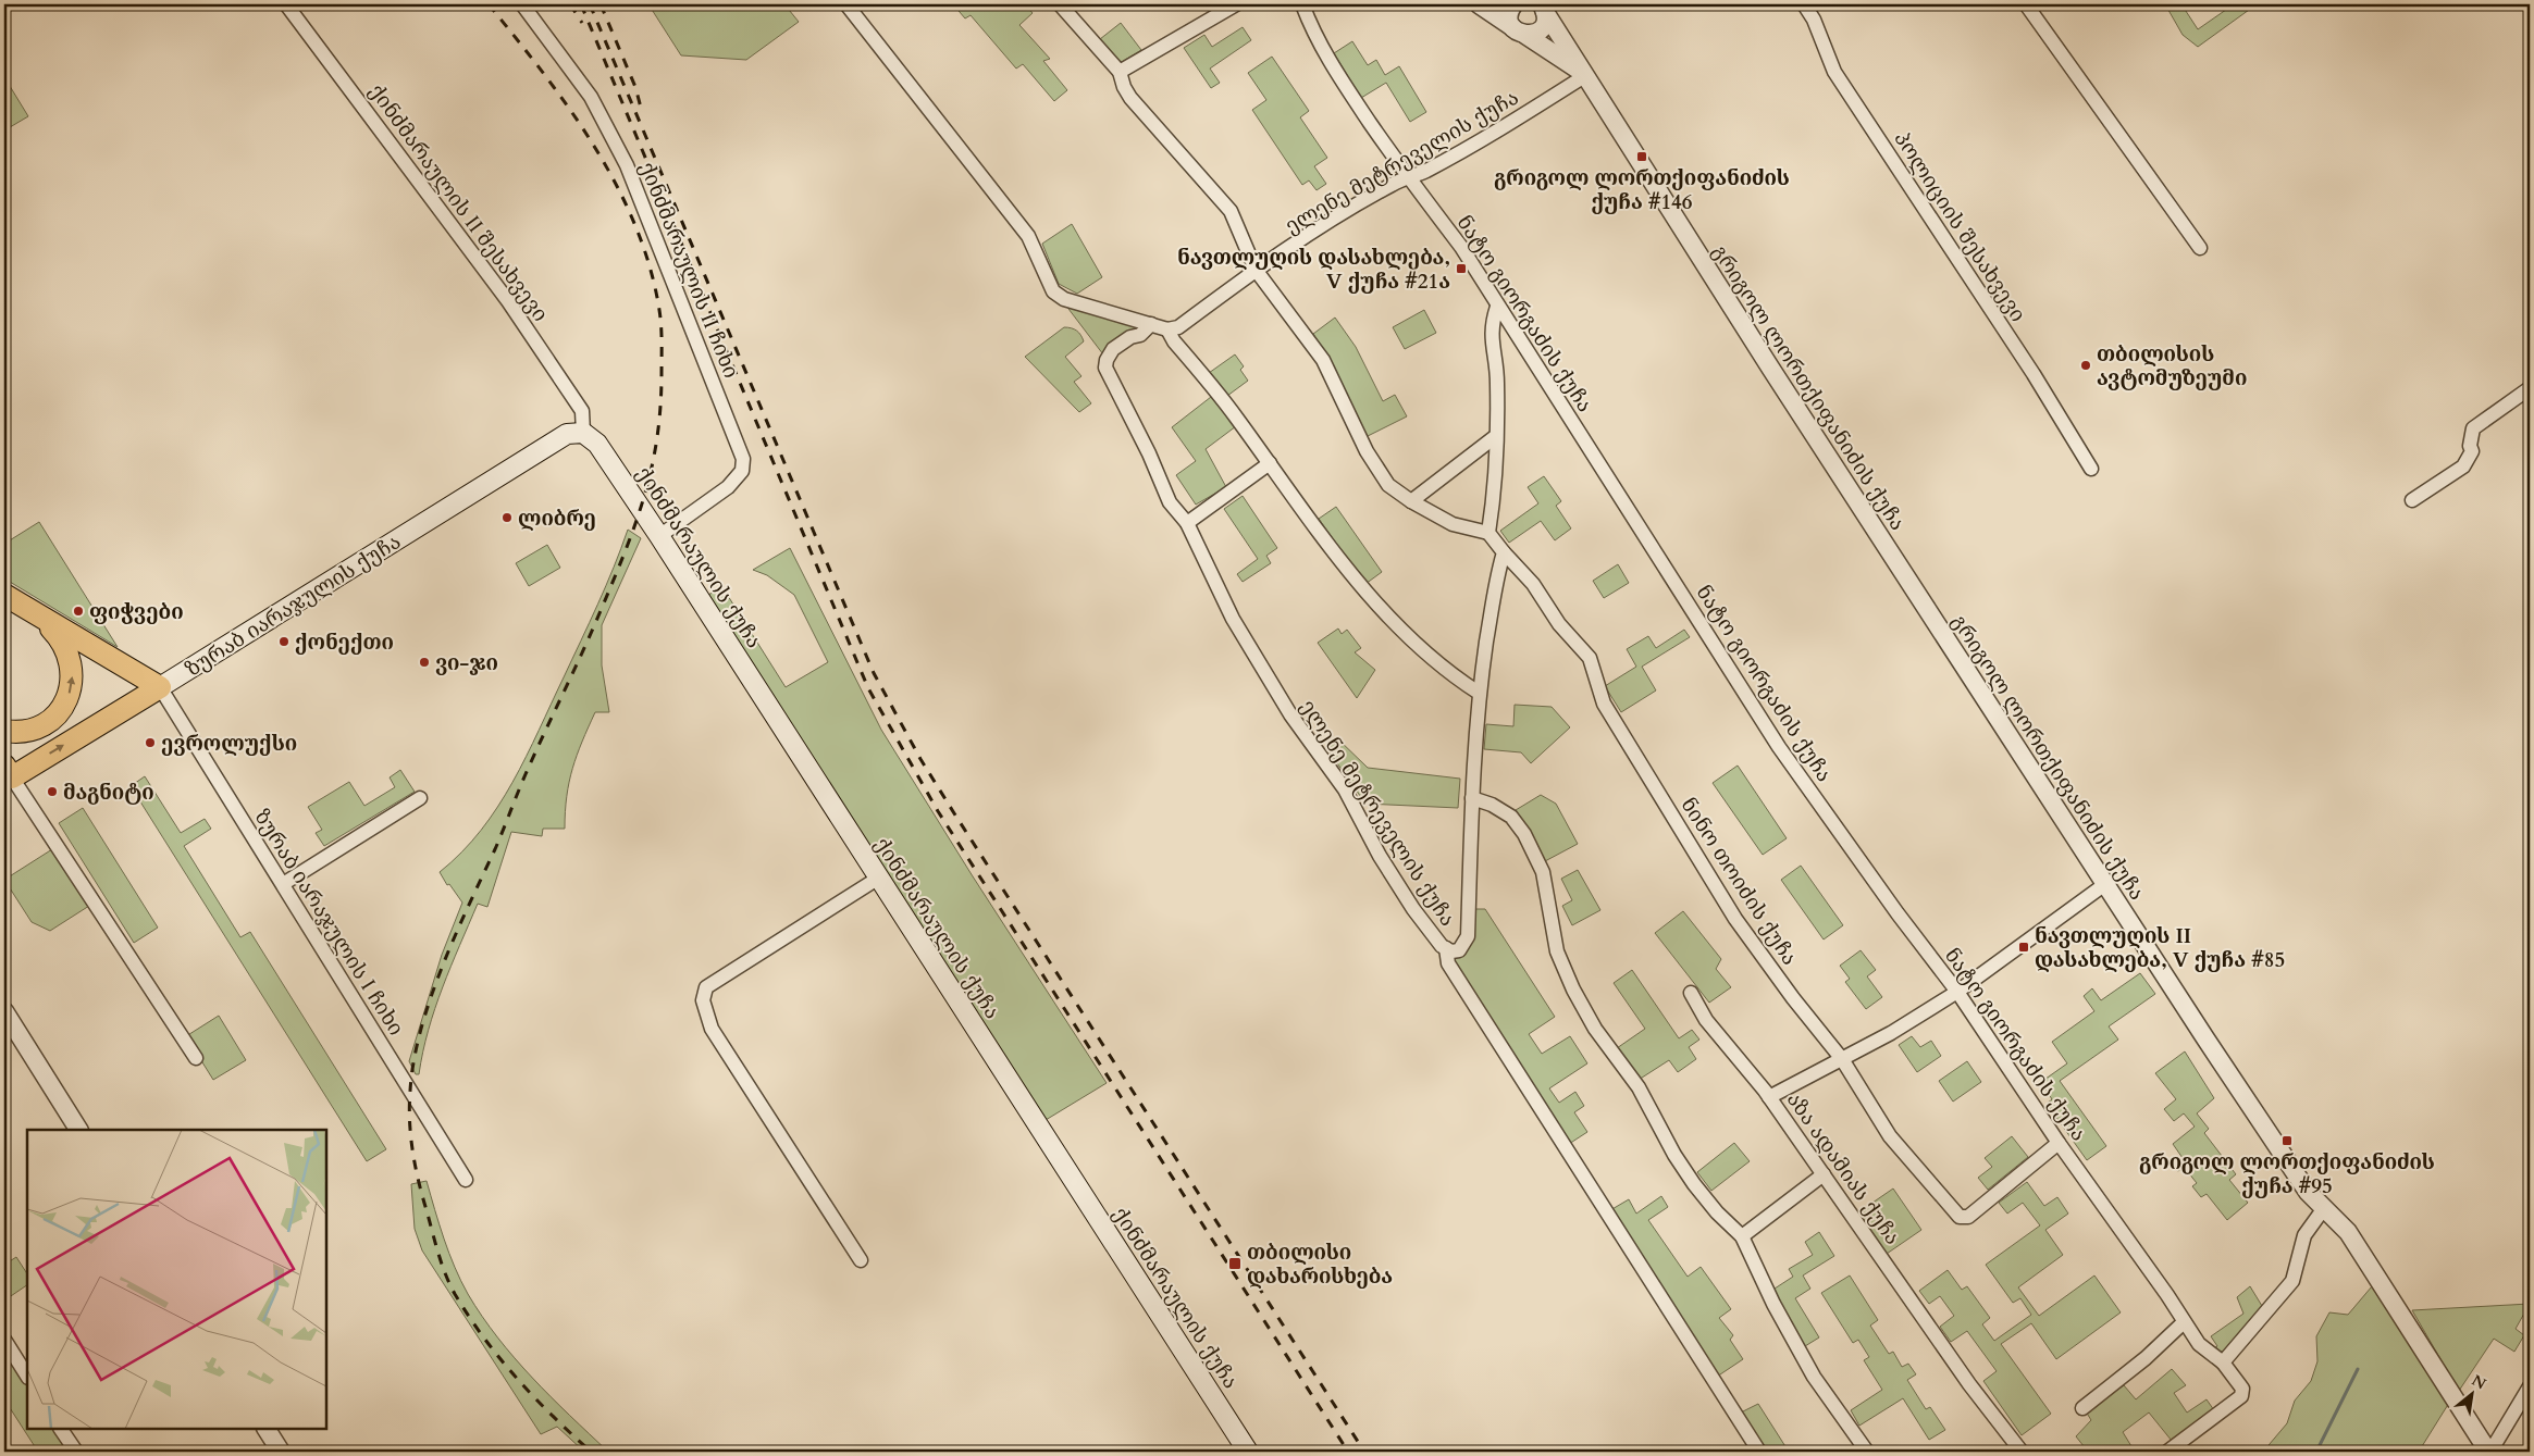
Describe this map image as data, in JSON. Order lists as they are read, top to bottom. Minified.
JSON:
{"streets":{"main road":["ქინძმარაულის ქუჩა","ზურაბ იარაჯულის ქუჩა"],"street":["ელენე მეტრეველის ქუჩა","ქინძმარაულის II შესახვევი","პოლიციის შესახვევი","ქინძმარაულის II ჩიხი","ნატო გიორგაძის ქუჩა","გრიგოლ ლორთქიფანიძის ქუჩა","ნინო თოიძის ქუჩა","ზურაბ იარაჯულის I ჩიხი","აზა ადამიას ქუჩა"]},"crossings":[["ელენე მეტრეველის ქუჩა","ნატო გიორგაძის ქუჩა"],["ელენე მეტრეველის ქუჩა","გრიგოლ ლორთქიფანიძის ქუჩა"],["ქინძმარაულის II შესახვევი","ქინძმარაულის ქუჩა"],["ქინძმარაულის II შესახვევი","ზურაბ იარაჯულის ქუჩა"],["ქინძმარაულის II ჩიხი","ქინძმარაულის ქუჩა"],["ნატო გიორგაძის ქუჩა","ნინო თოიძის ქუჩა"],["ნატო გიორგაძის ქუჩა","აზა ადამიას ქუჩა"],["გრიგოლ ლორთქიფანიძის ქუჩა","აზა ადამიას ქუჩა"],["ქინძმარაულის ქუჩა","ზურაბ იარაჯულის ქუჩა"],["ზურაბ იარაჯულის ქუჩა","ზურაბ იარაჯულის I ჩიხი"],["ნინო თოიძის ქუჩა","აზა ადამიას ქუჩა"]],"places":{"transit":["გრიგოლ ლორთქიფანიძის ქუჩა #146","ნავთლუღის დასახლება, V ქუჩა #21ა","ნავთლუღის II დასახლება, V ქუჩა #85","გრიგოლ ლორთქიფანიძის ქუჩა #95","თბილისი დახარისხება"],"other":["თბილისის ავტომუზეუმი","ლიბრე","ფიჭვები","ქონექთი","ვი-ჯი","ევროლუქსი","მაგნიტი"]},"north":"top right"}
